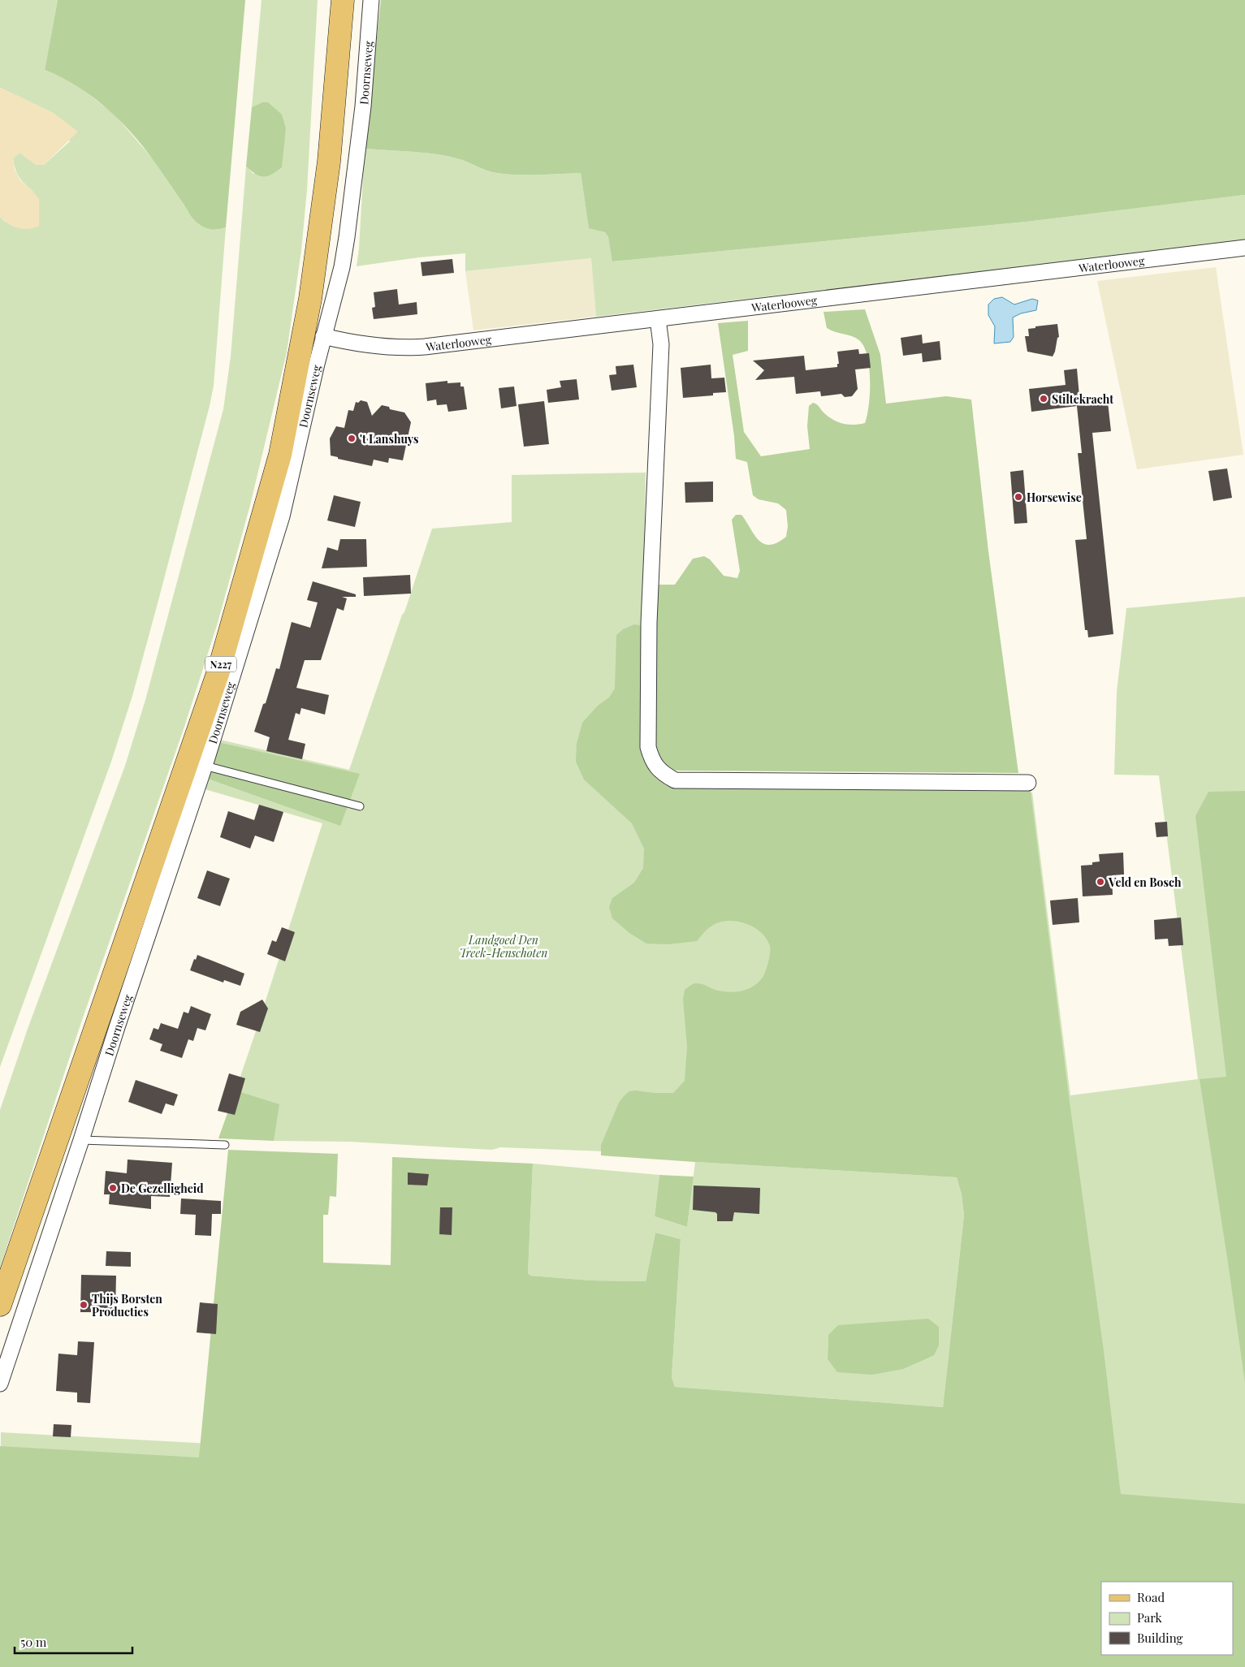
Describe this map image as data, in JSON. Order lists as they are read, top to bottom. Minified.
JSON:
{"streets":{"main road":["Doornseweg","N227"],"street":["Waterlooweg"]},"crossings":[["Doornseweg","Waterlooweg"]],"parks":["Landgoed Den Treek-Henschoten"],"places":["Stiltekracht","'t Lanshuys","Horsewise","Veld en Bosch","De Gezelligheid","Thijs Borsten Producties"],"legend":["Road","Park","Building"],"scale_bar":"50 m"}
